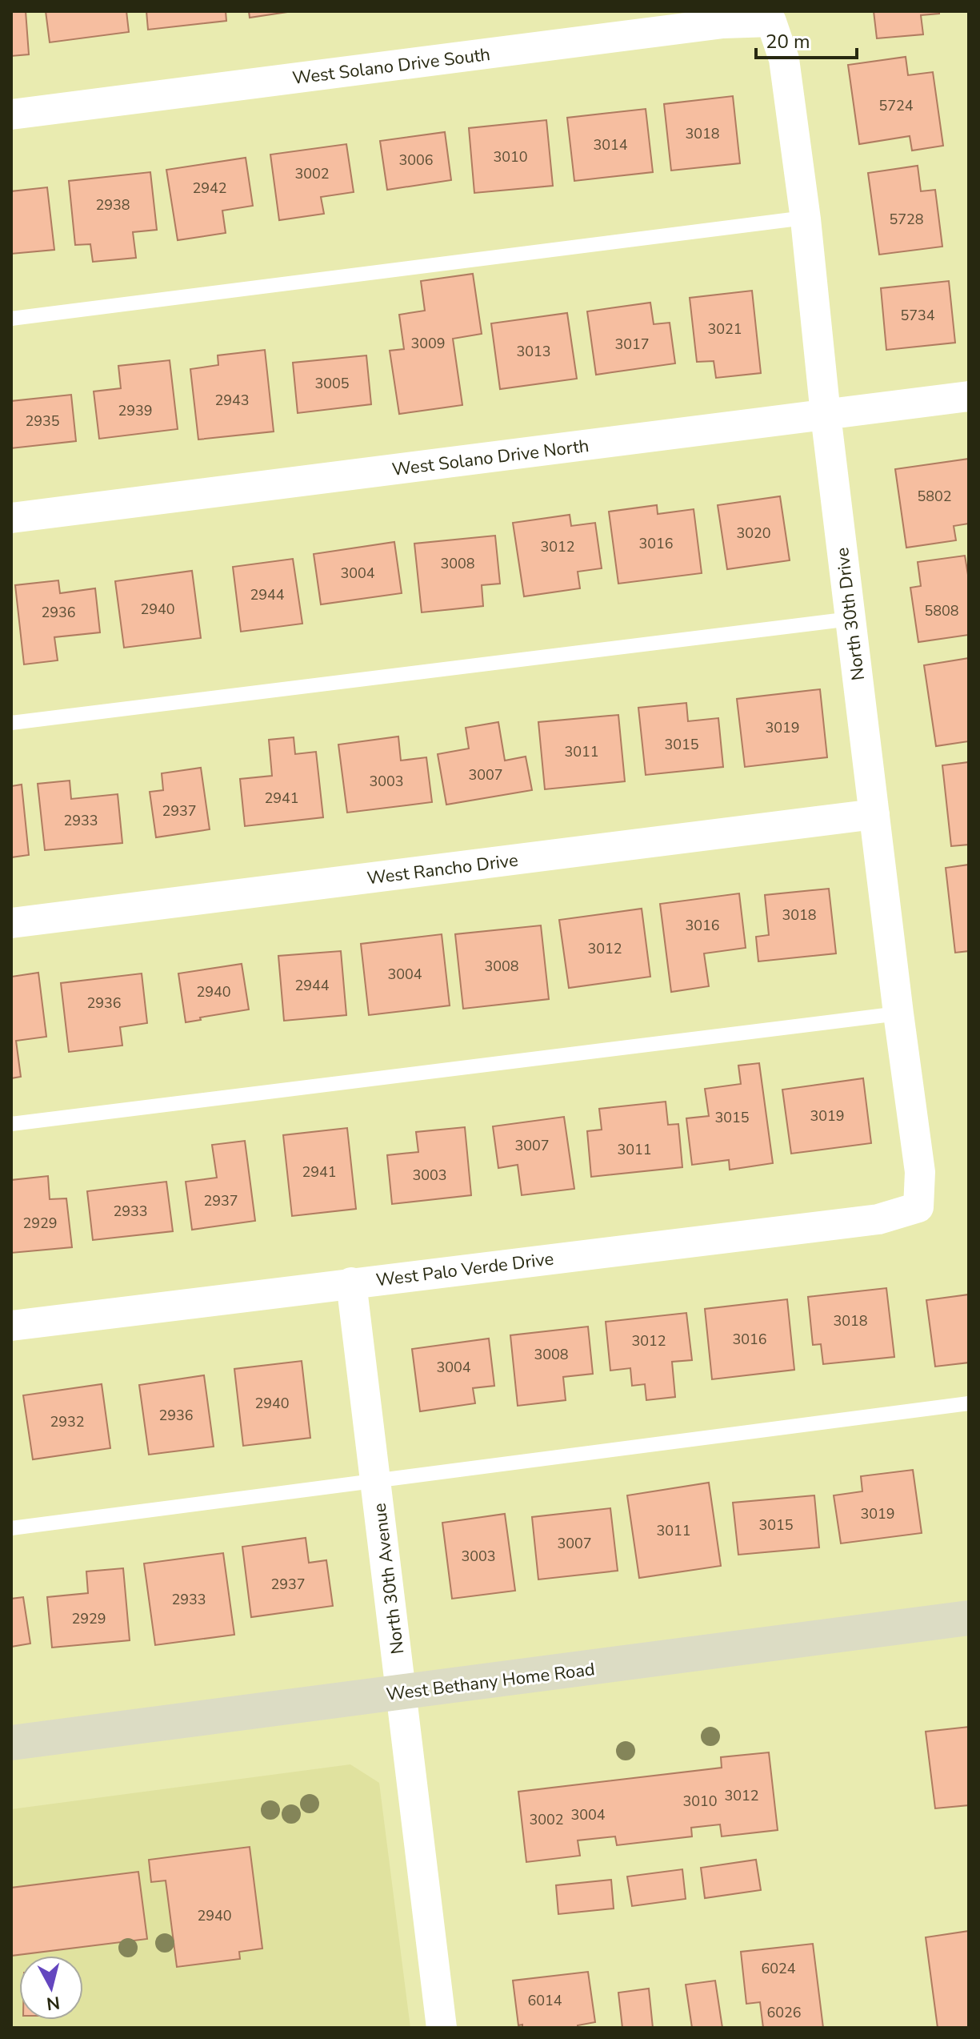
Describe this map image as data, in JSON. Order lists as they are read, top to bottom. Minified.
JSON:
{"streets":{"main road":["West Bethany Home Road"],"street":["West Solano Drive South","West Solano Drive North","North 30th Drive","West Rancho Drive","West Palo Verde Drive","North 30th Avenue"]},"crossings":[["West Solano Drive South","North 30th Drive"],["West Solano Drive North","North 30th Drive"],["North 30th Drive","West Rancho Drive"],["North 30th Drive","West Palo Verde Drive"],["West Palo Verde Drive","North 30th Avenue"],["North 30th Avenue","West Bethany Home Road"]],"house_numbers":["5724","3018","3014","3010","3006","3002","2942","2938","5728","5734","3021","3009","3017","3013","3005","2943","2939","2935","5802","3020","3016","3012","3008","3004","2944","2940","5808","2936","3019","3015","3011","3007","3003","2941","2937","2933","3018","3016","3012","3008","3004","2944","2940","2936","3019","3015","3007","3011","2941","3003","2937","2933","2929","3018","3016","3012","3008","3004","2940","2936","2932","3019","3015","3011","3007","3003","2937","2933","2929","3012","3010","3004","3002","2940","6024","6014","6026"],"scale_bar":"20 m","north":"bottom"}
